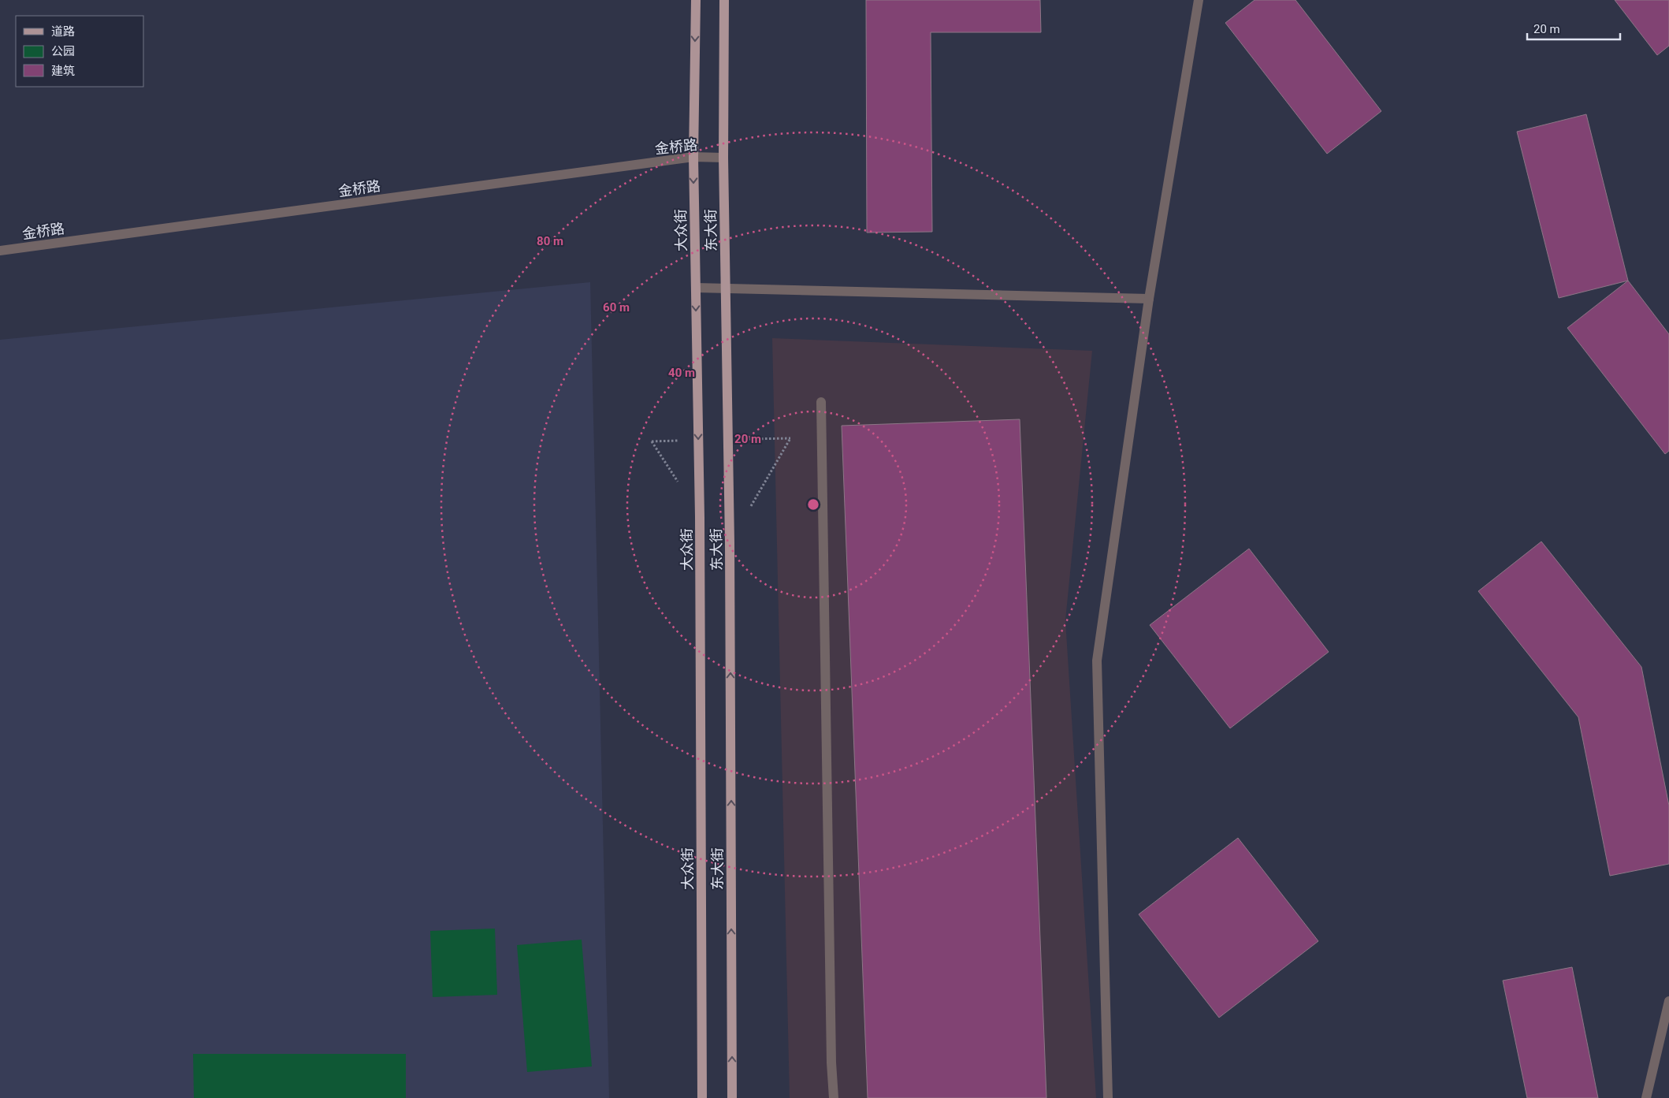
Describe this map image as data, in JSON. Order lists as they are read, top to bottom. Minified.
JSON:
{"streets":{"main road":["大众街","东大街"],"street":["金桥路"]},"crossings":[["金桥路","大众街"],["金桥路","东大街"]],"one_way":["大众街","东大街"],"legend":["道路","公园","建筑"],"scale_bar":"20 m","rings":["80 m","60 m","40 m","20 m"]}
